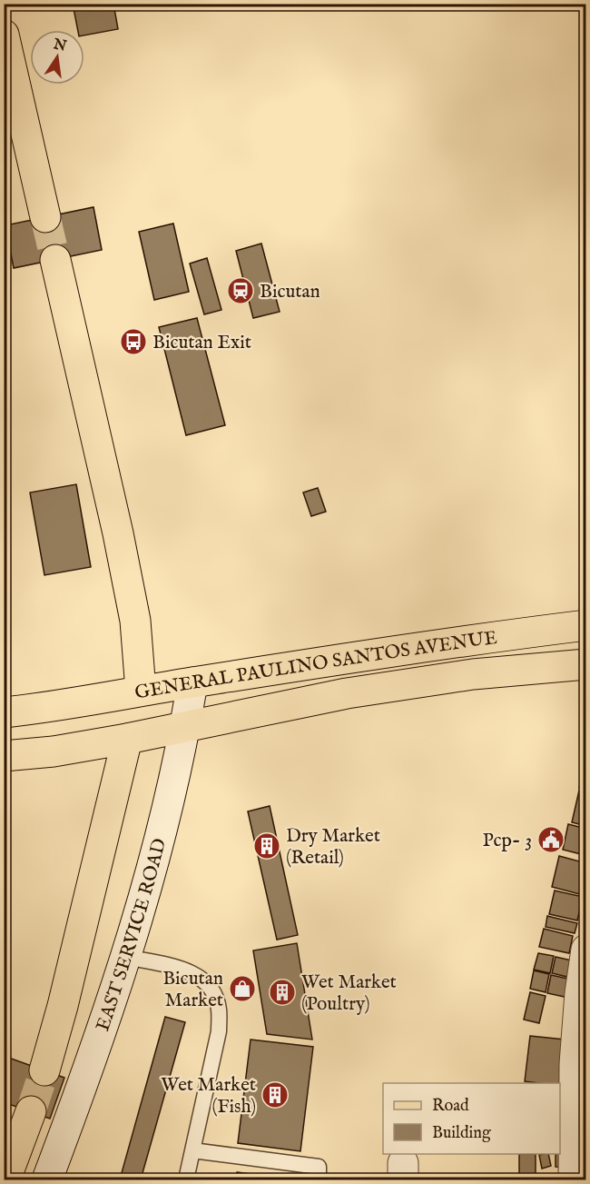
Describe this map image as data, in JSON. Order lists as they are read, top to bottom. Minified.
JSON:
{"streets":{"main road":["GENERAL PAULINO SANTOS AVENUE","EAST SERVICE ROAD"]},"crossings":[["GENERAL PAULINO SANTOS AVENUE","EAST SERVICE ROAD"]],"places":{"station":["Bicutan"],"bus stop":["Bicutan Exit"],"public building":["Pcp- 3"],"building":["Dry Market (Retail)","Wet Market (Poultry)","Wet Market (Fish)"],"shop":["Bicutan Market"]},"legend":["Road","Building"],"north":"top"}
